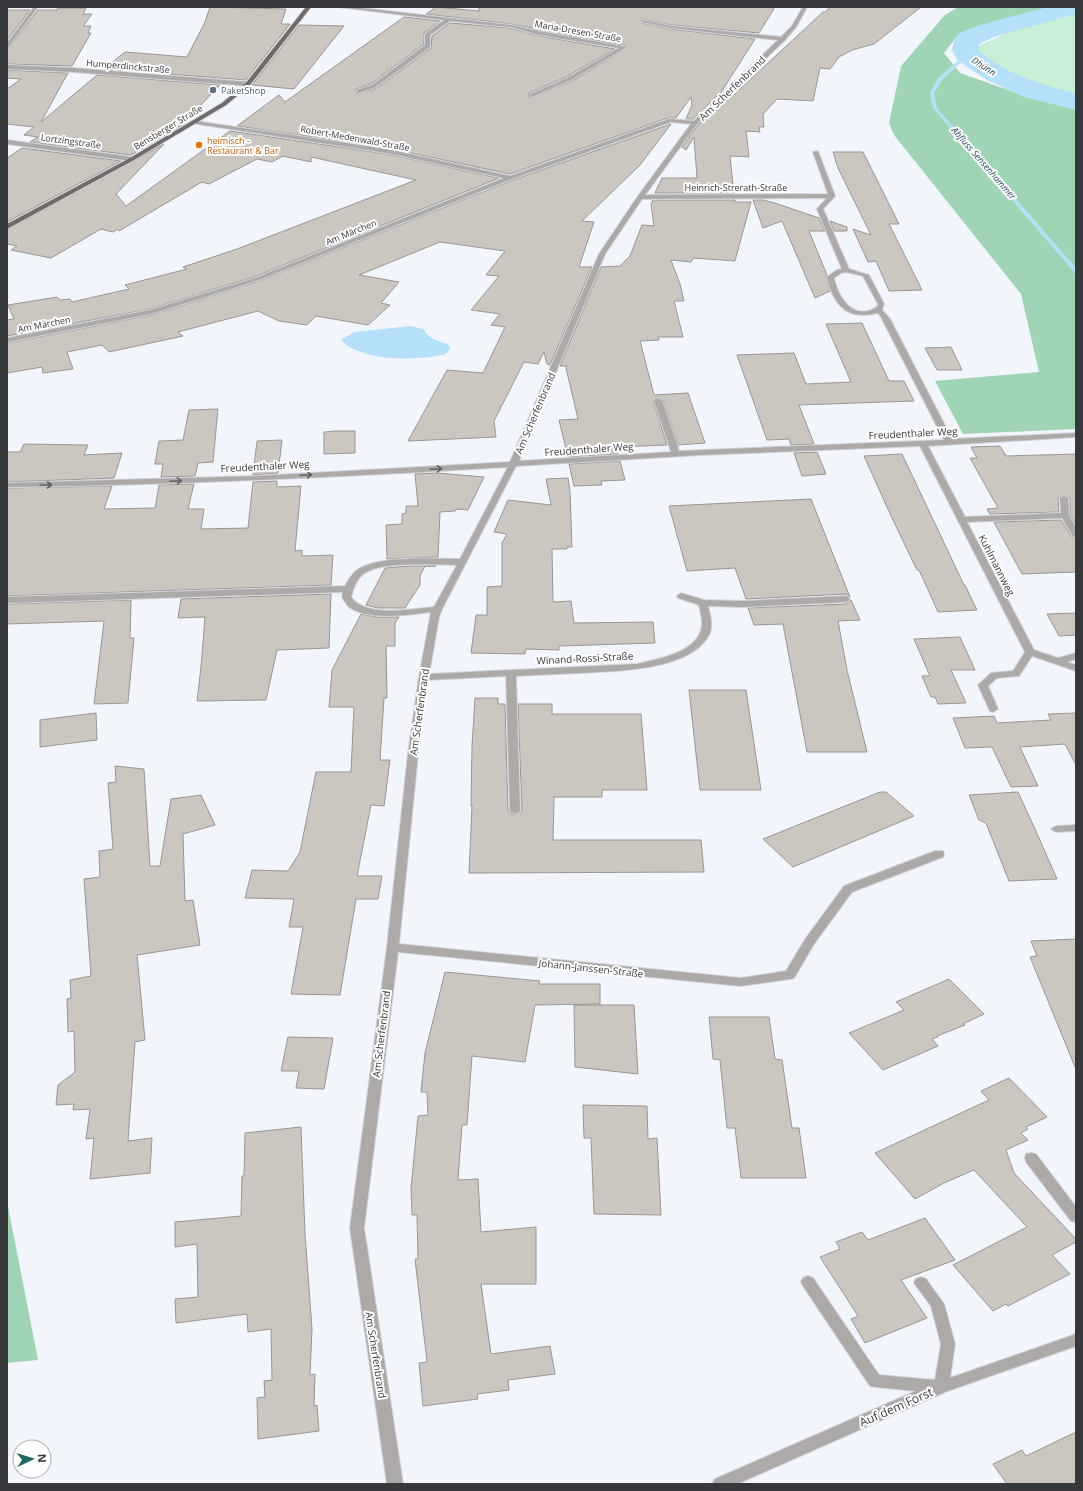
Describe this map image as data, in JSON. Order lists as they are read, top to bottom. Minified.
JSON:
{"streets":{"main road":["Bensberger Straße"],"street":["Maria-Dresen-Straße","Humperdinckstraße","Am Scherfenbrand","Robert-Medenwald-Straße","Lortzingstraße","Heinrich-Strerath-Straße","Am Märchen","Freudenthaler Weg","Kuhlmannweg","Winand-Rossi-Straße","Johann-Janssen-Straße","Auf dem Forst"]},"crossings":[["Humperdinckstraße","Bensberger Straße"],["Am Scherfenbrand","Heinrich-Strerath-Straße"],["Am Scherfenbrand","Am Märchen"],["Am Scherfenbrand","Freudenthaler Weg"],["Am Scherfenbrand","Winand-Rossi-Straße"],["Am Scherfenbrand","Johann-Janssen-Straße"],["Bensberger Straße","Robert-Medenwald-Straße"],["Bensberger Straße","Lortzingstraße"],["Robert-Medenwald-Straße","Am Märchen"],["Freudenthaler Weg","Kuhlmannweg"]],"one_way":["Freudenthaler Weg"],"water":["Dhünn","Abfluss Sensenhammer"],"places":["PaketShop","heimisch - Restaurant & Bar"],"north":"right"}
